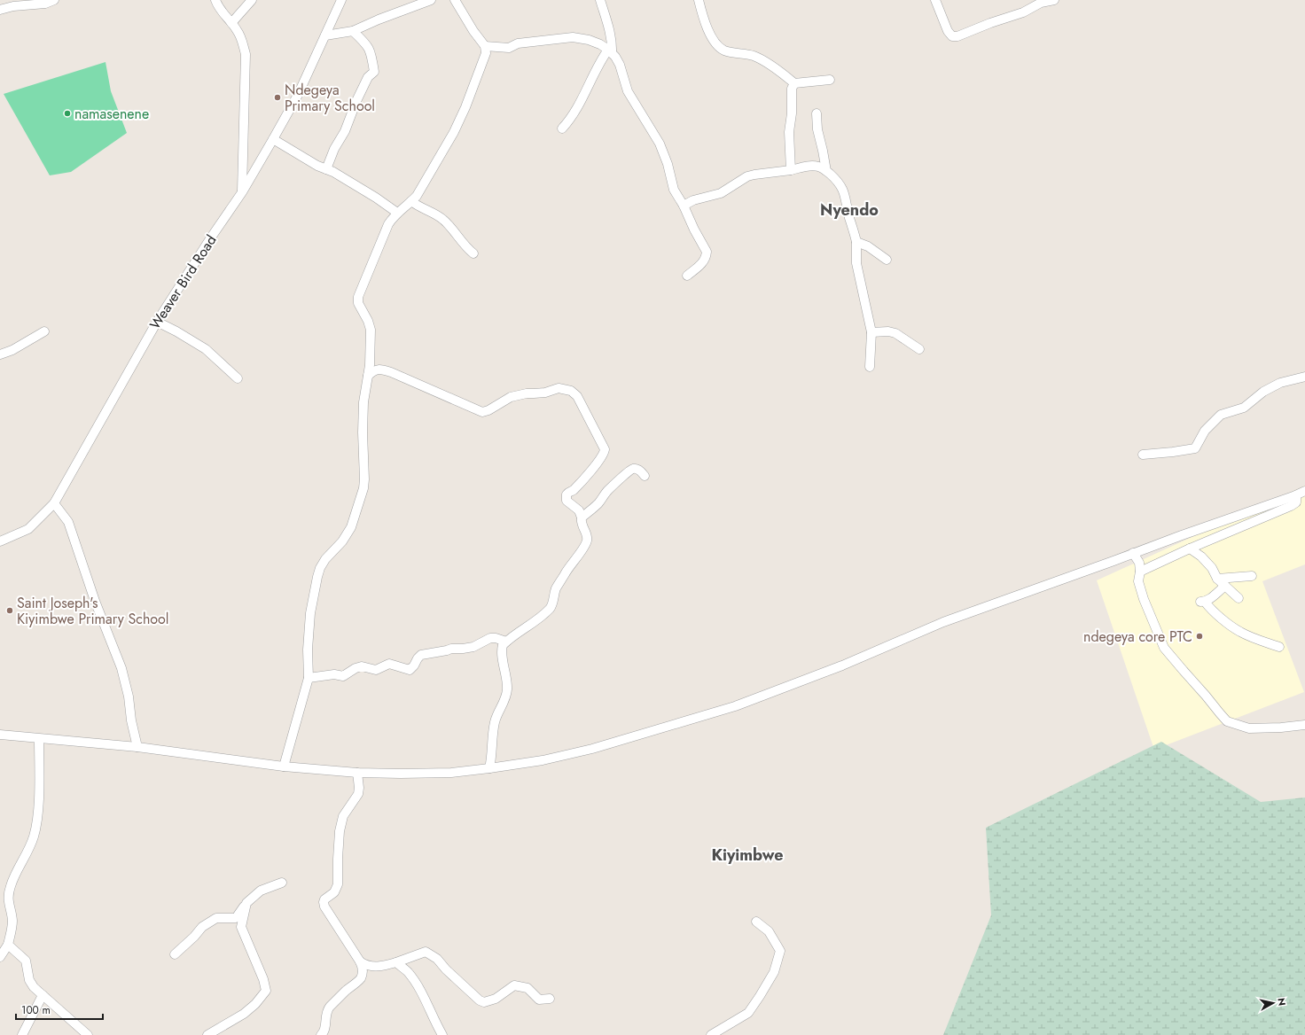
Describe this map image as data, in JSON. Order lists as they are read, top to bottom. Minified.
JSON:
{"streets":{"street":["Weaver Bird Road"]},"districts":["Nyendo","Kiyimbwe"],"places":["Ndegeya Primary School","namasenene","Saint Joseph's Kiyimbwe Primary School","ndegeya core PTC"],"scale_bar":"100 m","north":"right"}
